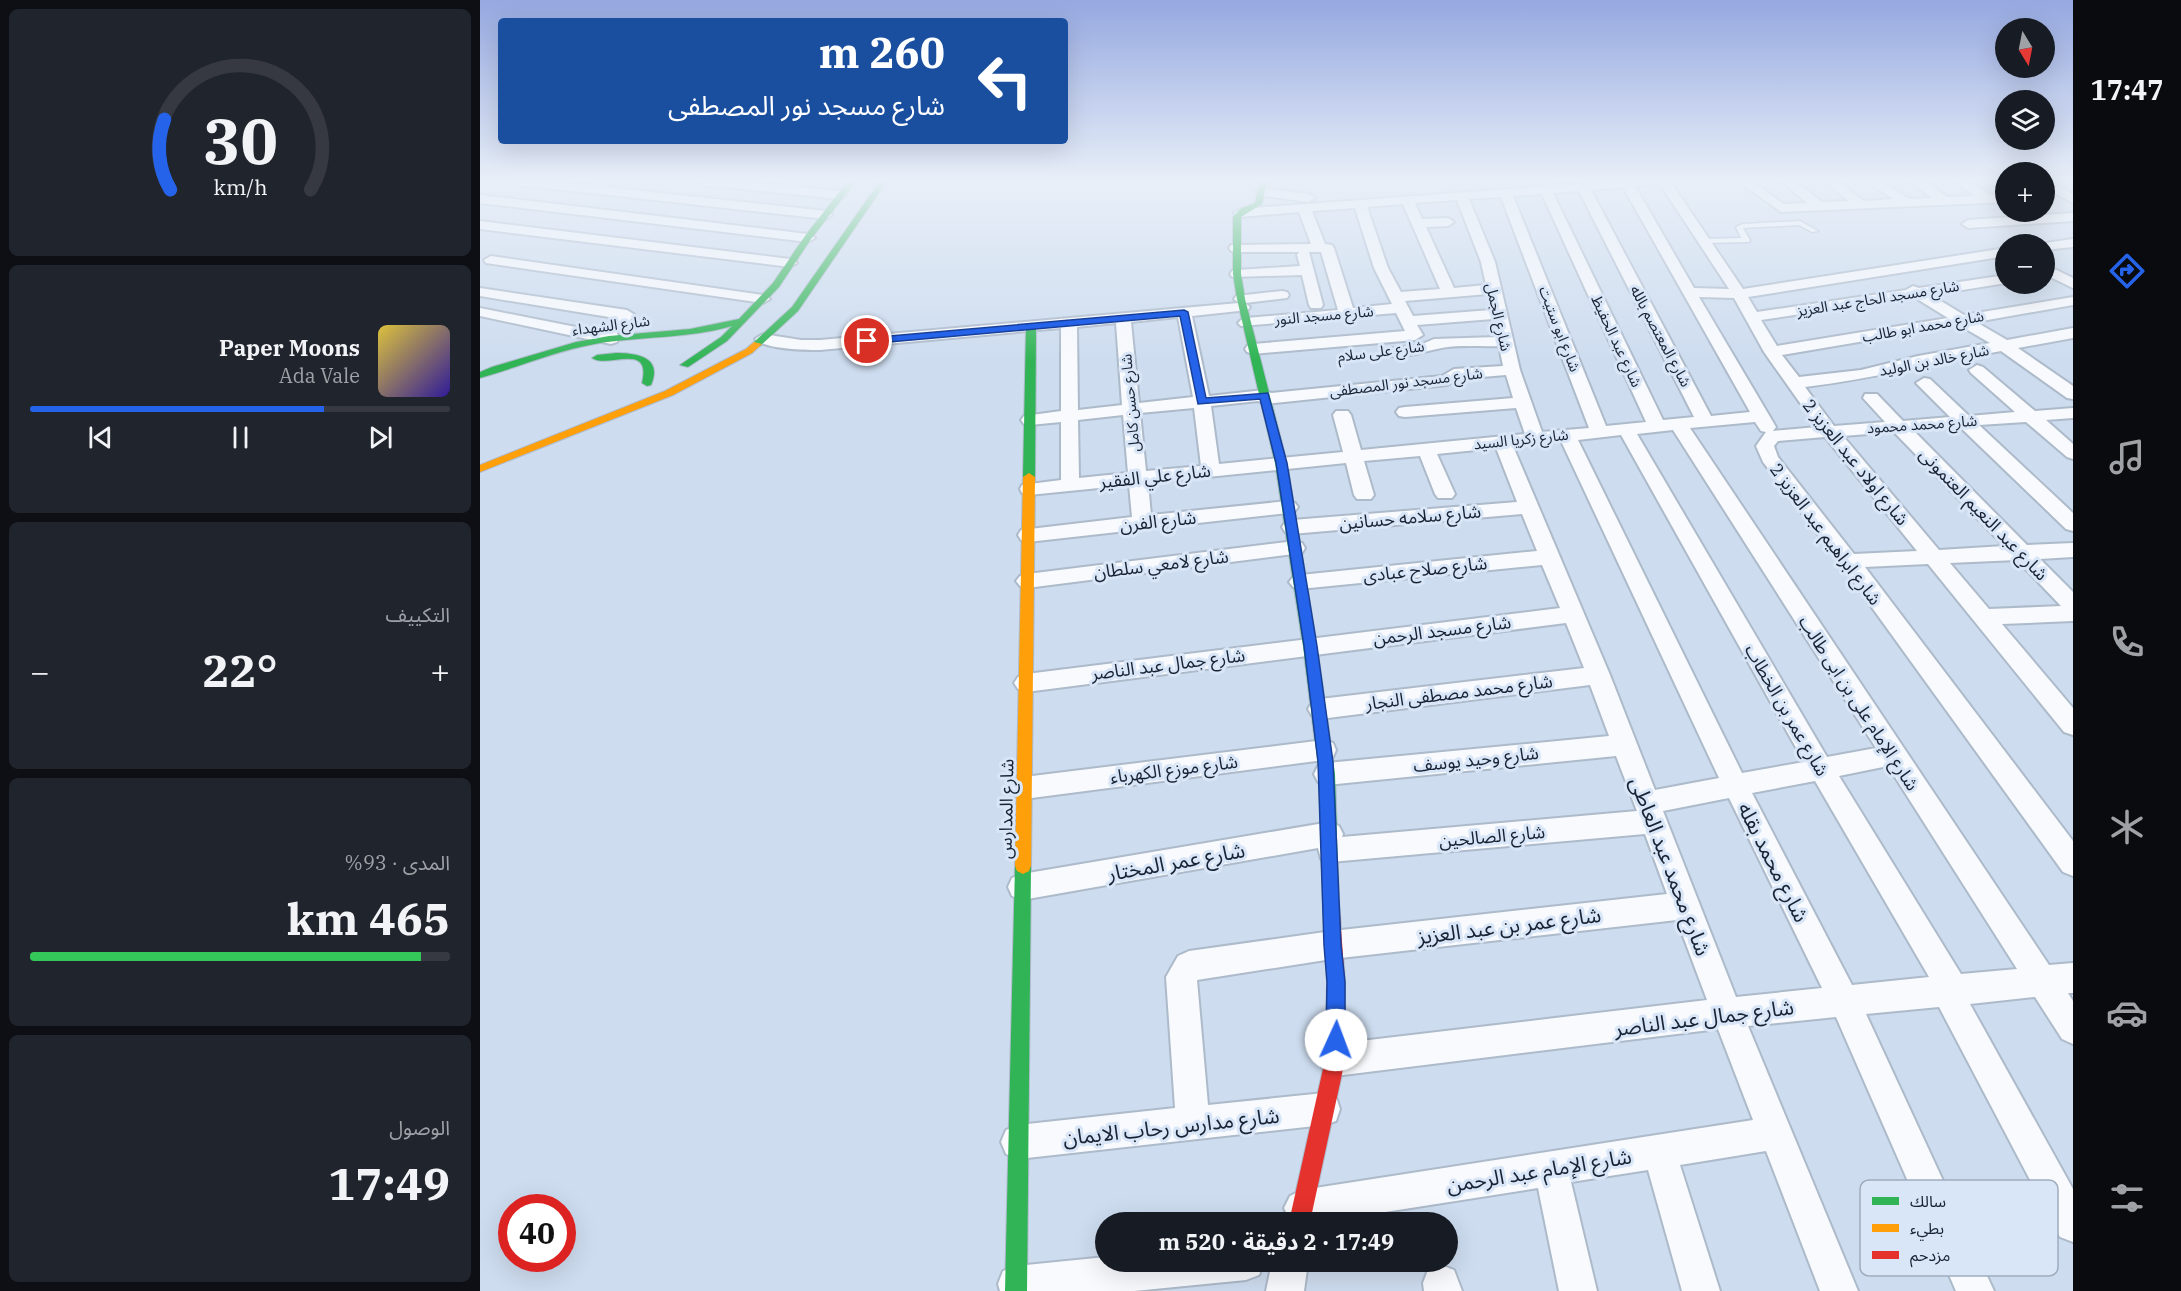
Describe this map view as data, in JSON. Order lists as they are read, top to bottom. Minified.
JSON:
{"streets":{"street":["شارع مسجد الحاج عبد العزيز","شارع مسجد النور","شارع الجمل","شارع الشهداء","شارع محمد ابو طالب","شارع ابو ستيت","شارع المعتصم بالله","شارع عبد الحفيظ","شارع على سلام","شارع خالد بن الوليد","شارع مسجد نور المصطفى","شارع حسن كامل","شارع محمد محمود","شارع زكريا السيد","شارع اولاد عبد العزيز 2","شارع علي الفقير","شارع عبد النعيم العتمونى","شارع سلامه حسانين","شارع الفرن","شارع ابراهيم عبد العزيز 2","شارع لامعي سلطان","شارع صلاح عبادى","شارع مسجد الرحمن","شارع جمال عبد الناصر","شارع محمد مصطفى النجار","شارع الإمام على بن ابى طالب","شارع عمر بن الخطاب","شارع وحيد يوسف","شارع موزع الكهرباء","شارع المدارس","شارع الصالحين","شارع عمر المختار","شارع محمد بقله","شارع محمد عبد العاطى","شارع عمر بن عبد العزيز","شارع مدارس رحاب الايمان","شارع الإمام عبد الرحمن"]},"crossings":[["شارع مسجد الحاج عبد العزيز","شارع اولاد عبد العزيز 2"],["شارع الجمل","شارع على سلام"],["شارع الجمل","شارع مسجد نور المصطفى"],["شارع الجمل","شارع زكريا السيد"],["شارع محمد ابو طالب","شارع اولاد عبد العزيز 2"],["شارع ابو ستيت","شارع زكريا السيد"],["شارع المعتصم بالله","شارع زكريا السيد"],["شارع عبد الحفيظ","شارع زكريا السيد"],["شارع عبد الحفيظ","شارع الإمام على بن ابى طالب"],["شارع خالد بن الوليد","شارع اولاد عبد العزيز 2"],["شارع مسجد نور المصطفى","شارع حسن كامل"],["شارع مسجد نور المصطفى","شارع المدارس"],["شارع حسن كامل","شارع علي الفقير"],["شارع حسن كامل","شارع الفرن"],["شارع محمد محمود","شارع اولاد عبد العزيز 2"],["شارع محمد محمود","شارع عبد النعيم العتمونى"],["شارع محمد محمود","شارع ابراهيم عبد العزيز 2"],["شارع زكريا السيد","شارع علي الفقير"],["شارع زكريا السيد","شارع ابراهيم عبد العزيز 2"],["شارع زكريا السيد","شارع الإمام على بن ابى طالب"],["شارع زكريا السيد","شارع عمر بن الخطاب"],["شارع زكريا السيد","شارع محمد بقله"],["شارع زكريا السيد","شارع محمد عبد العاطى"],["شارع علي الفقير","شارع المدارس"],["شارع سلامه حسانين","شارع محمد عبد العاطى"],["شارع الفرن","شارع المدارس"],["شارع لامعي سلطان","شارع المدارس"],["شارع صلاح عبادى","شارع محمد عبد العاطى"],["شارع مسجد الرحمن","شارع جمال عبد الناصر"],["شارع مسجد الرحمن","شارع محمد عبد العاطى"],["شارع جمال عبد الناصر","شارع الإمام على بن ابى طالب"],["شارع جمال عبد الناصر","شارع عمر بن الخطاب"],["شارع جمال عبد الناصر","شارع المدارس"],["شارع جمال عبد الناصر","شارع محمد بقله"],["شارع جمال عبد الناصر","شارع محمد عبد العاطى"],["شارع محمد مصطفى النجار","شارع محمد عبد العاطى"],["شارع الإمام على بن ابى طالب","شارع الصالحين"],["شارع عمر بن الخطاب","شارع الصالحين"],["شارع وحيد يوسف","شارع موزع الكهرباء"],["شارع وحيد يوسف","شارع محمد عبد العاطى"],["شارع موزع الكهرباء","شارع المدارس"],["شارع المدارس","شارع عمر المختار"],["شارع المدارس","شارع مدارس رحاب الايمان"],["شارع الصالحين","شارع عمر المختار"],["شارع الصالحين","شارع محمد بقله"],["شارع الصالحين","شارع محمد عبد العاطى"],["شارع محمد عبد العاطى","شارع عمر بن عبد العزيز"],["شارع محمد عبد العاطى","شارع الإمام عبد الرحمن"],["شارع عمر بن عبد العزيز","شارع مدارس رحاب الايمان"]],"legend":["سالك","بطيء","مزدحم"],"north":"bottom","page":{"tabs":"17:47","map_buttons":["+","−"],"turn":["260 m","شارع مسجد نور المصطفى"],"song":["Paper Moons","Ada Vale"],"tile":["التكييف",["المدى · 93%","465 km"],["الوصول","17:49"]],"heat":["−","22°","+"],"limit":"40","trip":"17:49 · 2 دقيقة · 520 m","gauge":["30","km/h"]}}
